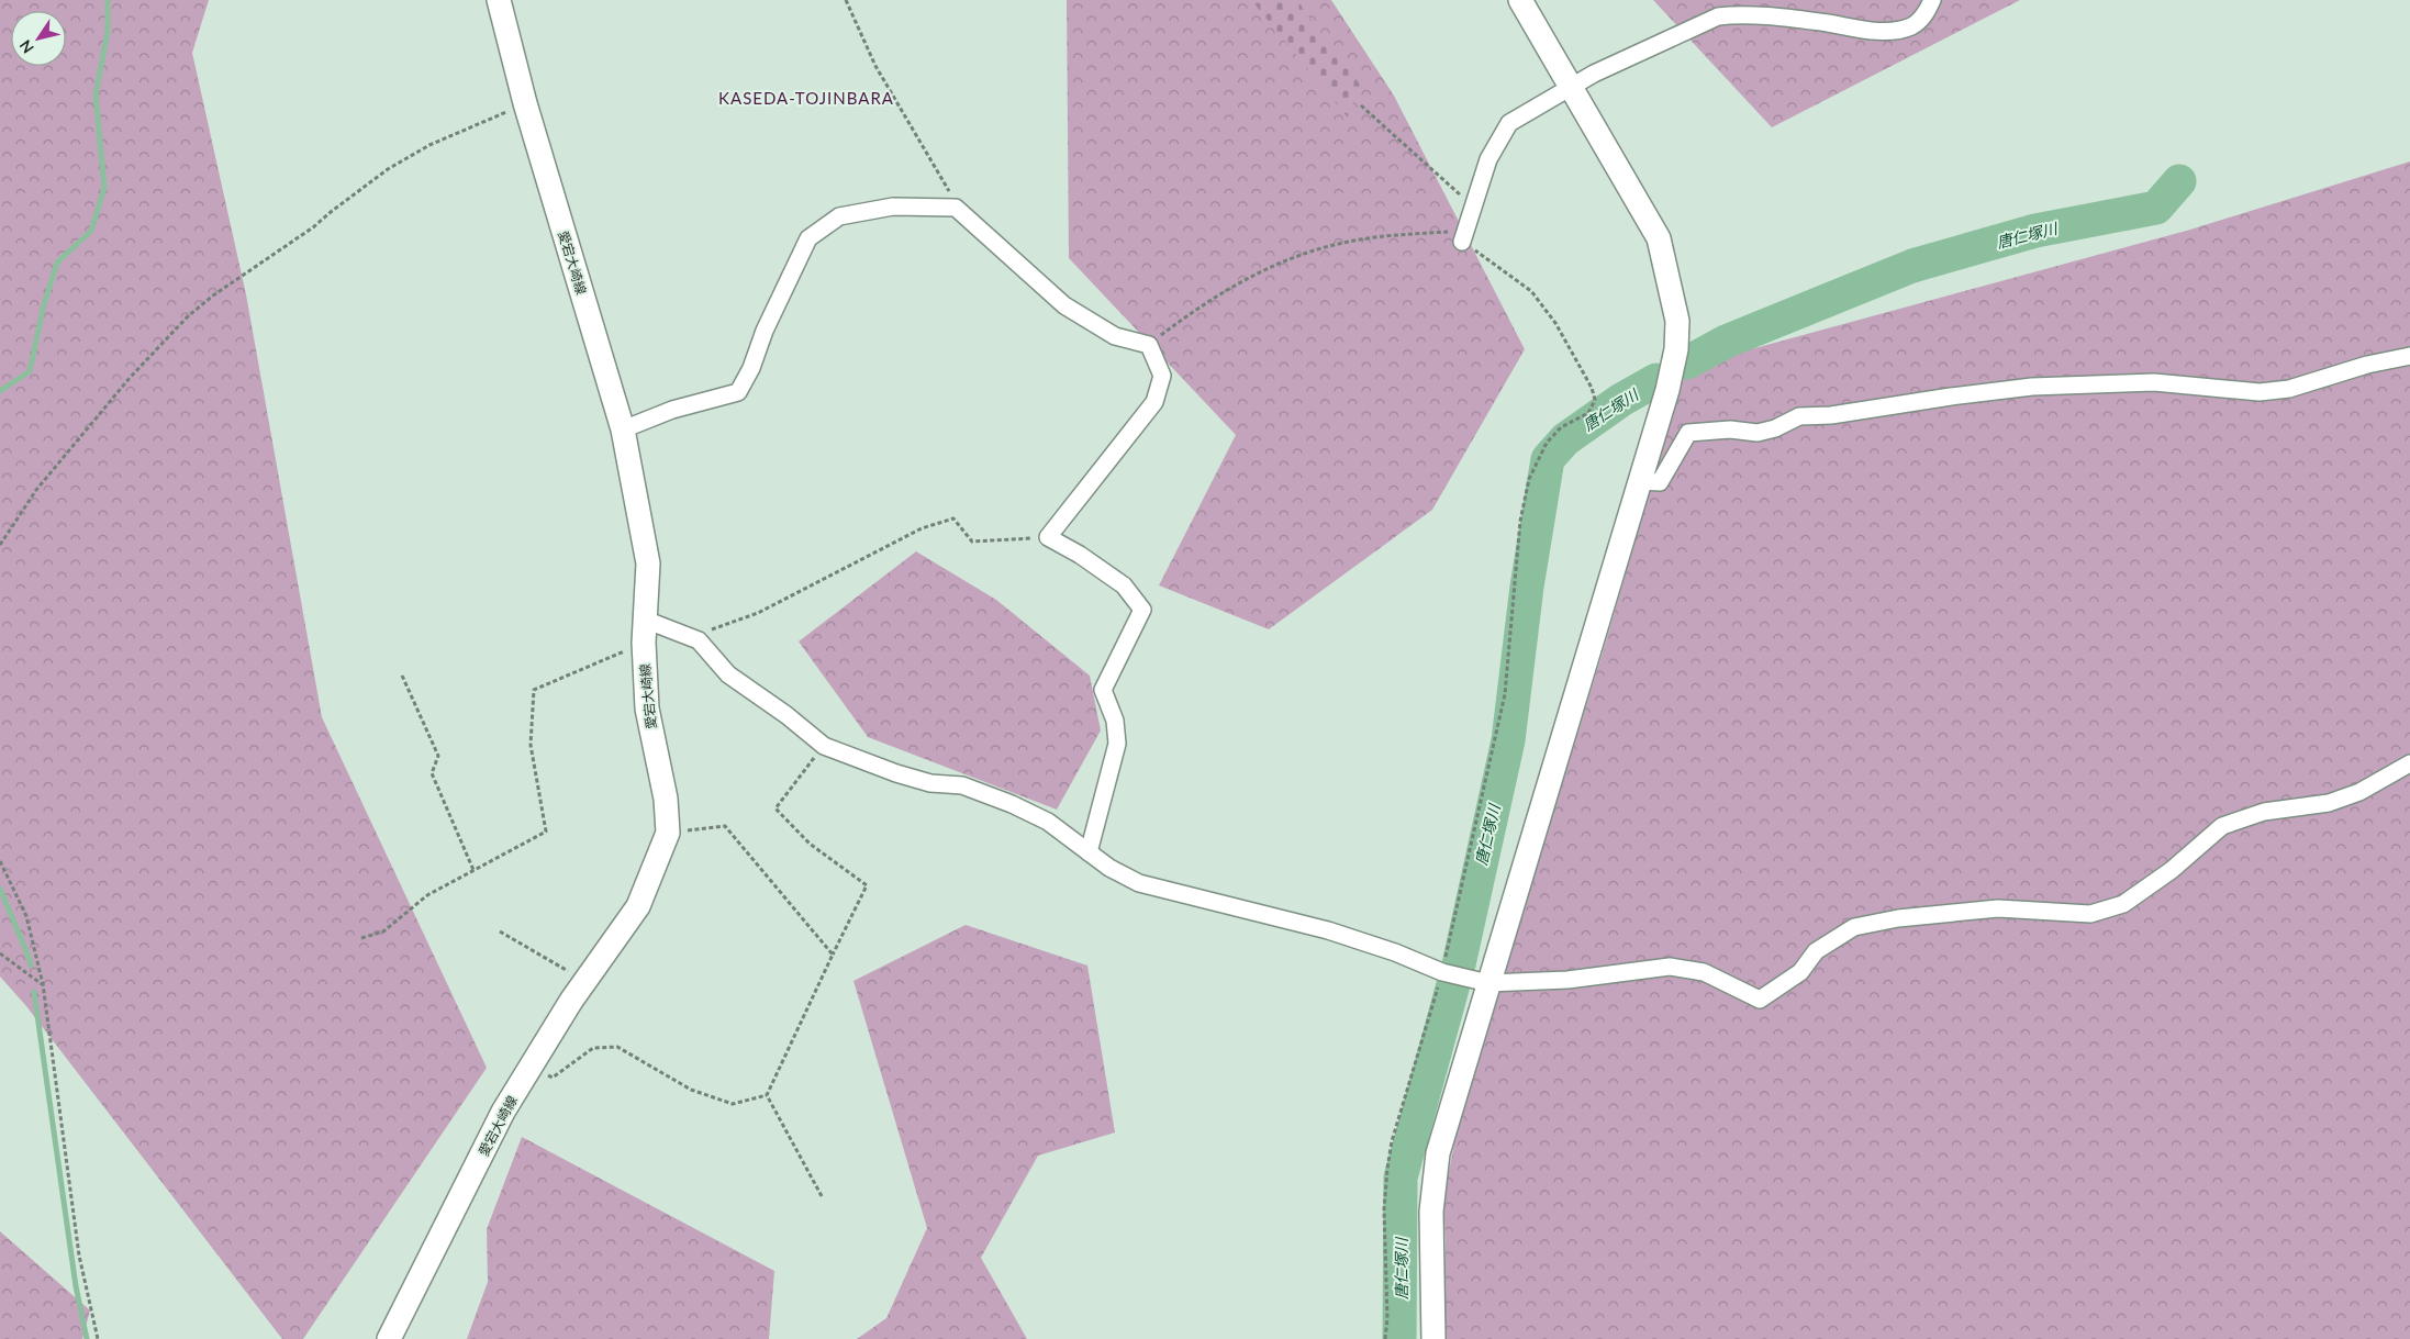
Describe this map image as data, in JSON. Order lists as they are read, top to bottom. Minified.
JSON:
{"streets":{"street":["愛宕大崎線"]},"districts":["KASEDA-TOJINBARA"],"water":["唐仁塚川"],"north":"bottom left"}
